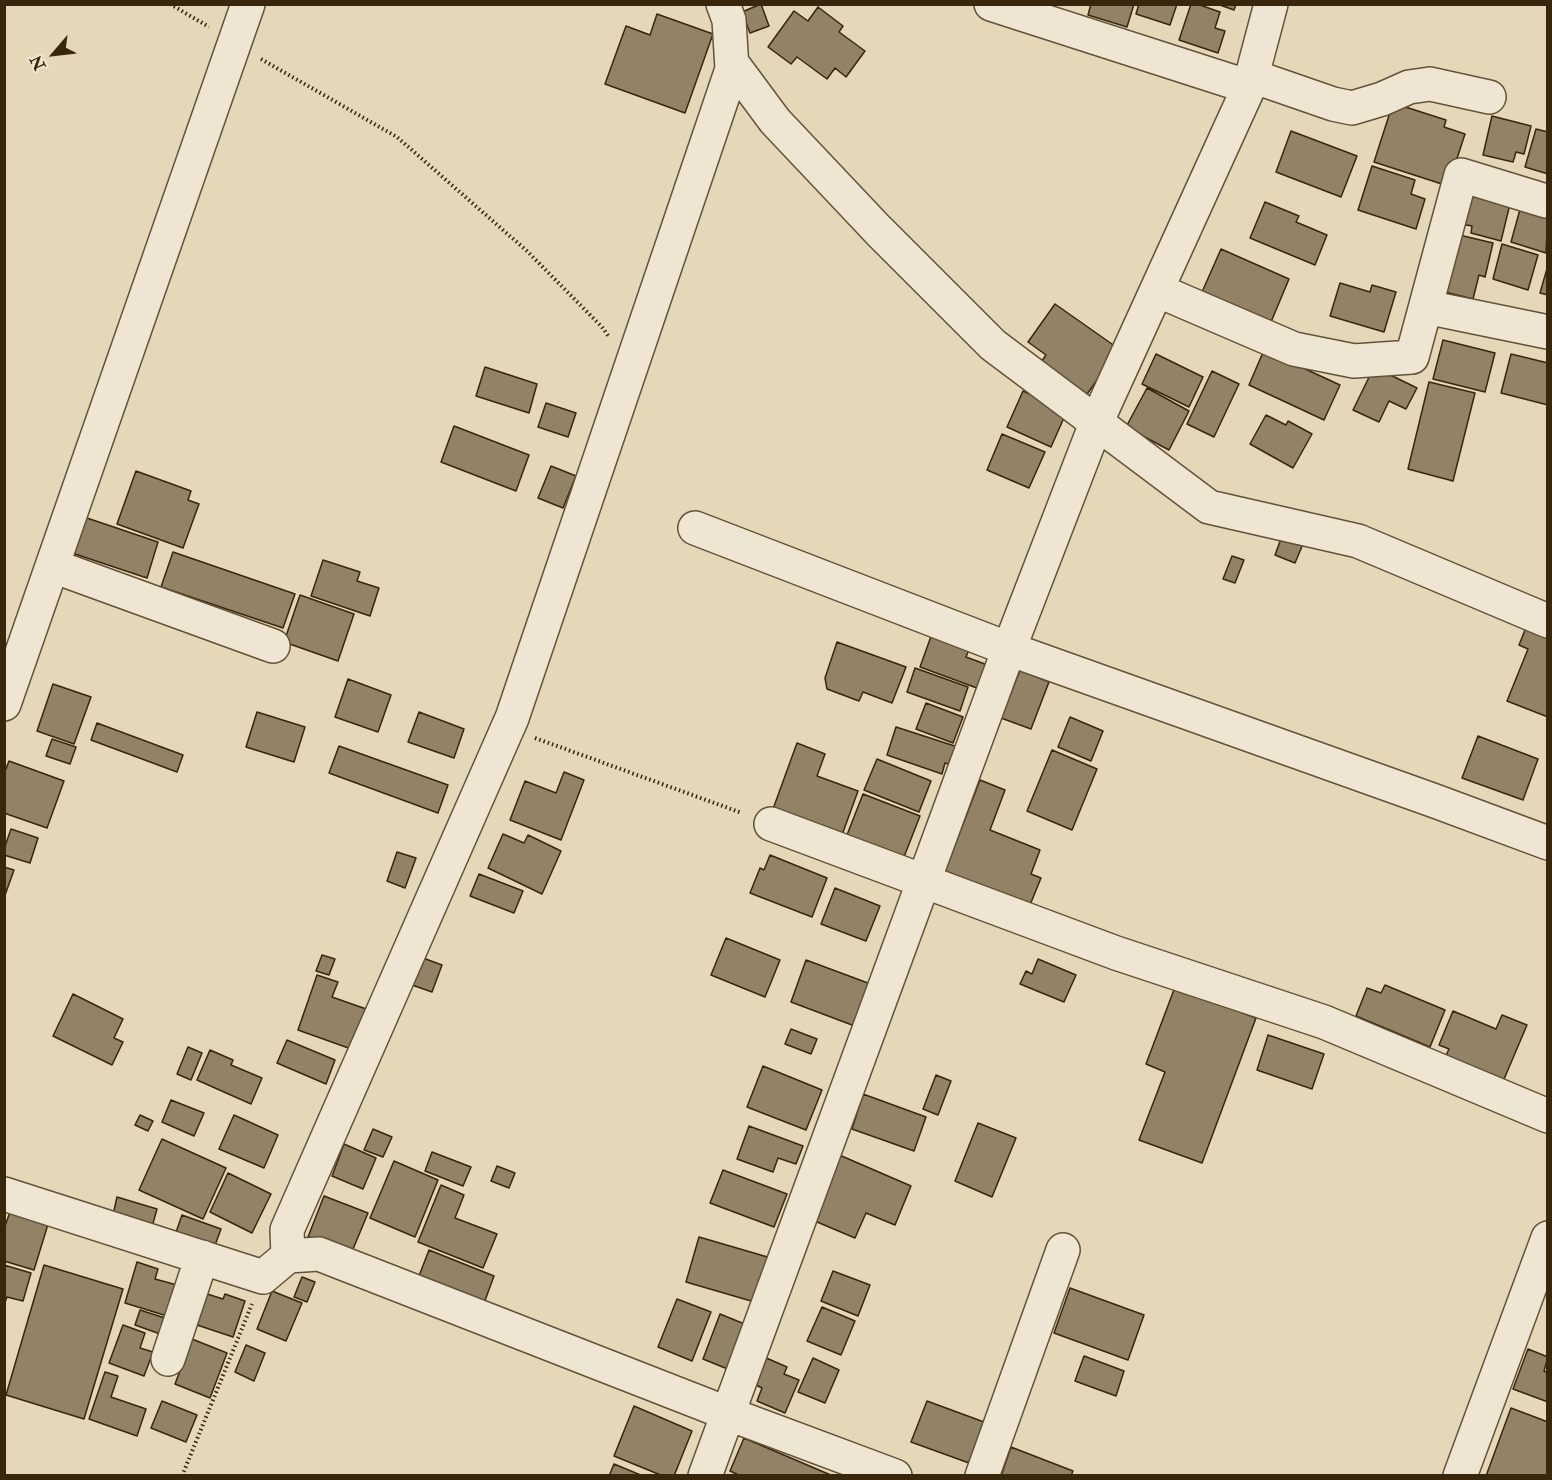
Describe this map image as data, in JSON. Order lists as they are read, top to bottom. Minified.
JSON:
{"north":"bottom left"}
